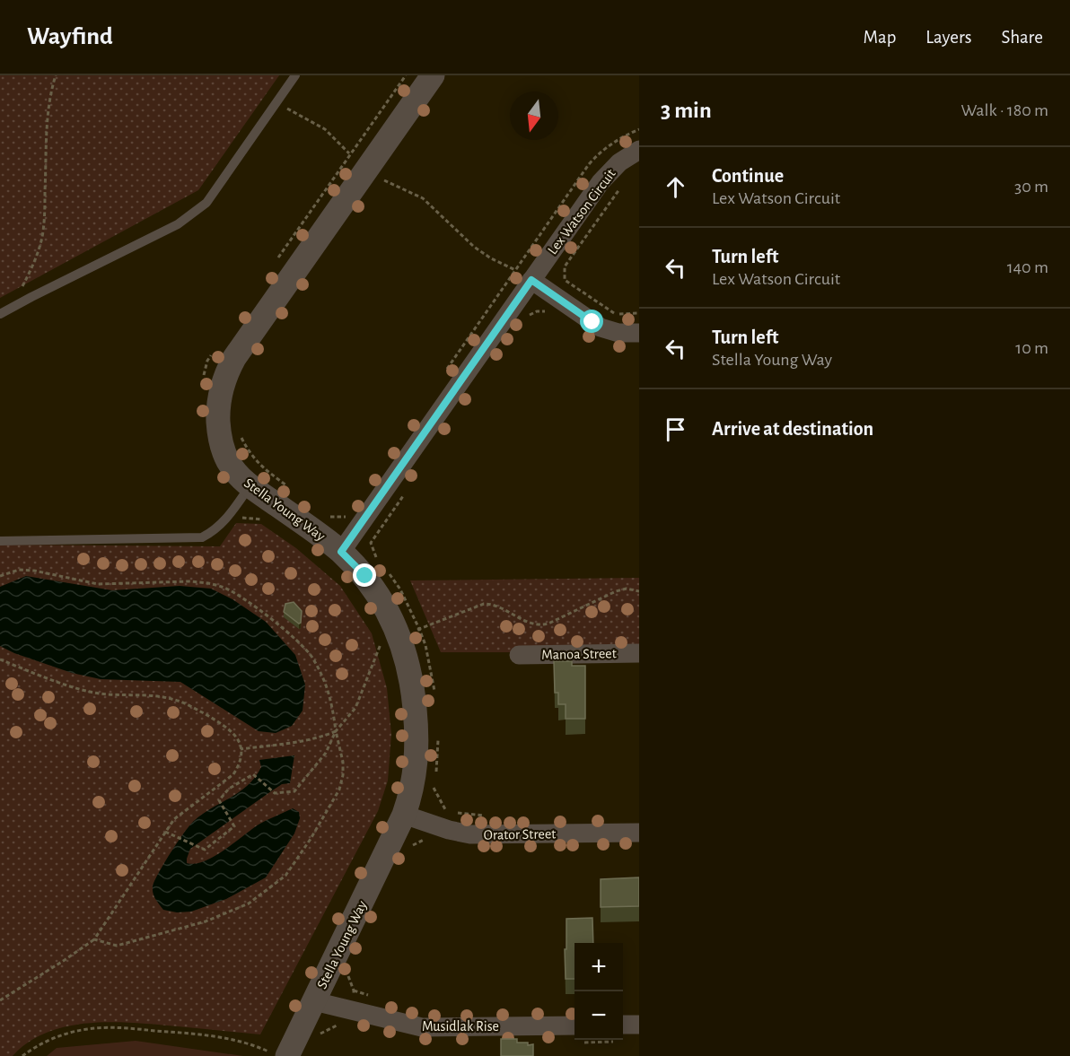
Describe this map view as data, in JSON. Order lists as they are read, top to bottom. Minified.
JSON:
{"streets":{"street":["Lex Watson Circuit","Stella Young Way","Manoa Street","Orator Street","Musidlak Rise"]},"crossings":[["Lex Watson Circuit","Stella Young Way"],["Stella Young Way","Orator Street"],["Stella Young Way","Musidlak Rise"]],"north":"bottom","page":{"header":"Wayfind","nav":["Map","Layers","Share"],"heading":["3 min","Walk · 180 m"],"list":[["Continue","Lex Watson Circuit","30 m"],["Turn left","Lex Watson Circuit","140 m"],["Turn left","Stella Young Way","10 m"],"Arrive at destination"],"map_buttons":["+","−"]}}
